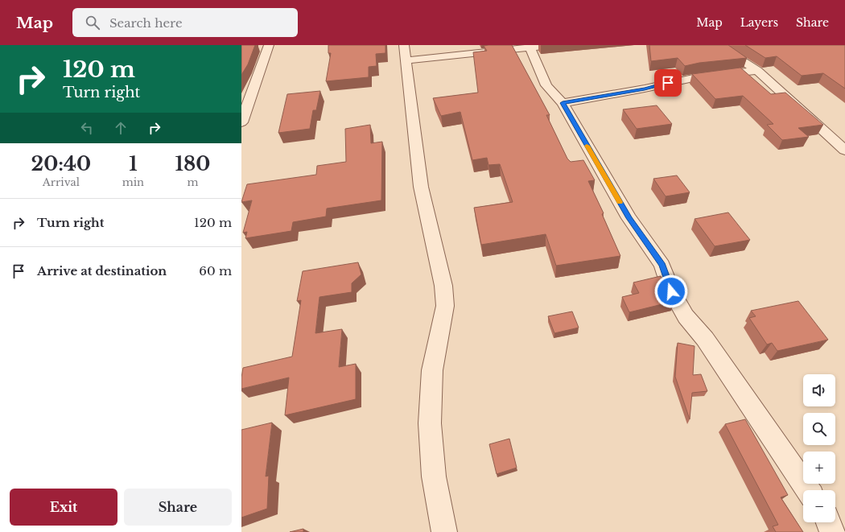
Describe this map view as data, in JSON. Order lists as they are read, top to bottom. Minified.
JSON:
{"page":{"header":"Map","search":"Search here","nav":["Map","Layers","Share"],"turn":["120 m","Turn right"],"eta":["20:40","Arrival","1","min","180","m"],"list":[{"name":"Turn right","value":"120 m"},{"name":"Arrive at destination","value":"60 m"}],"map_buttons":["+","−"],"buttons":["Exit","Share"]}}
